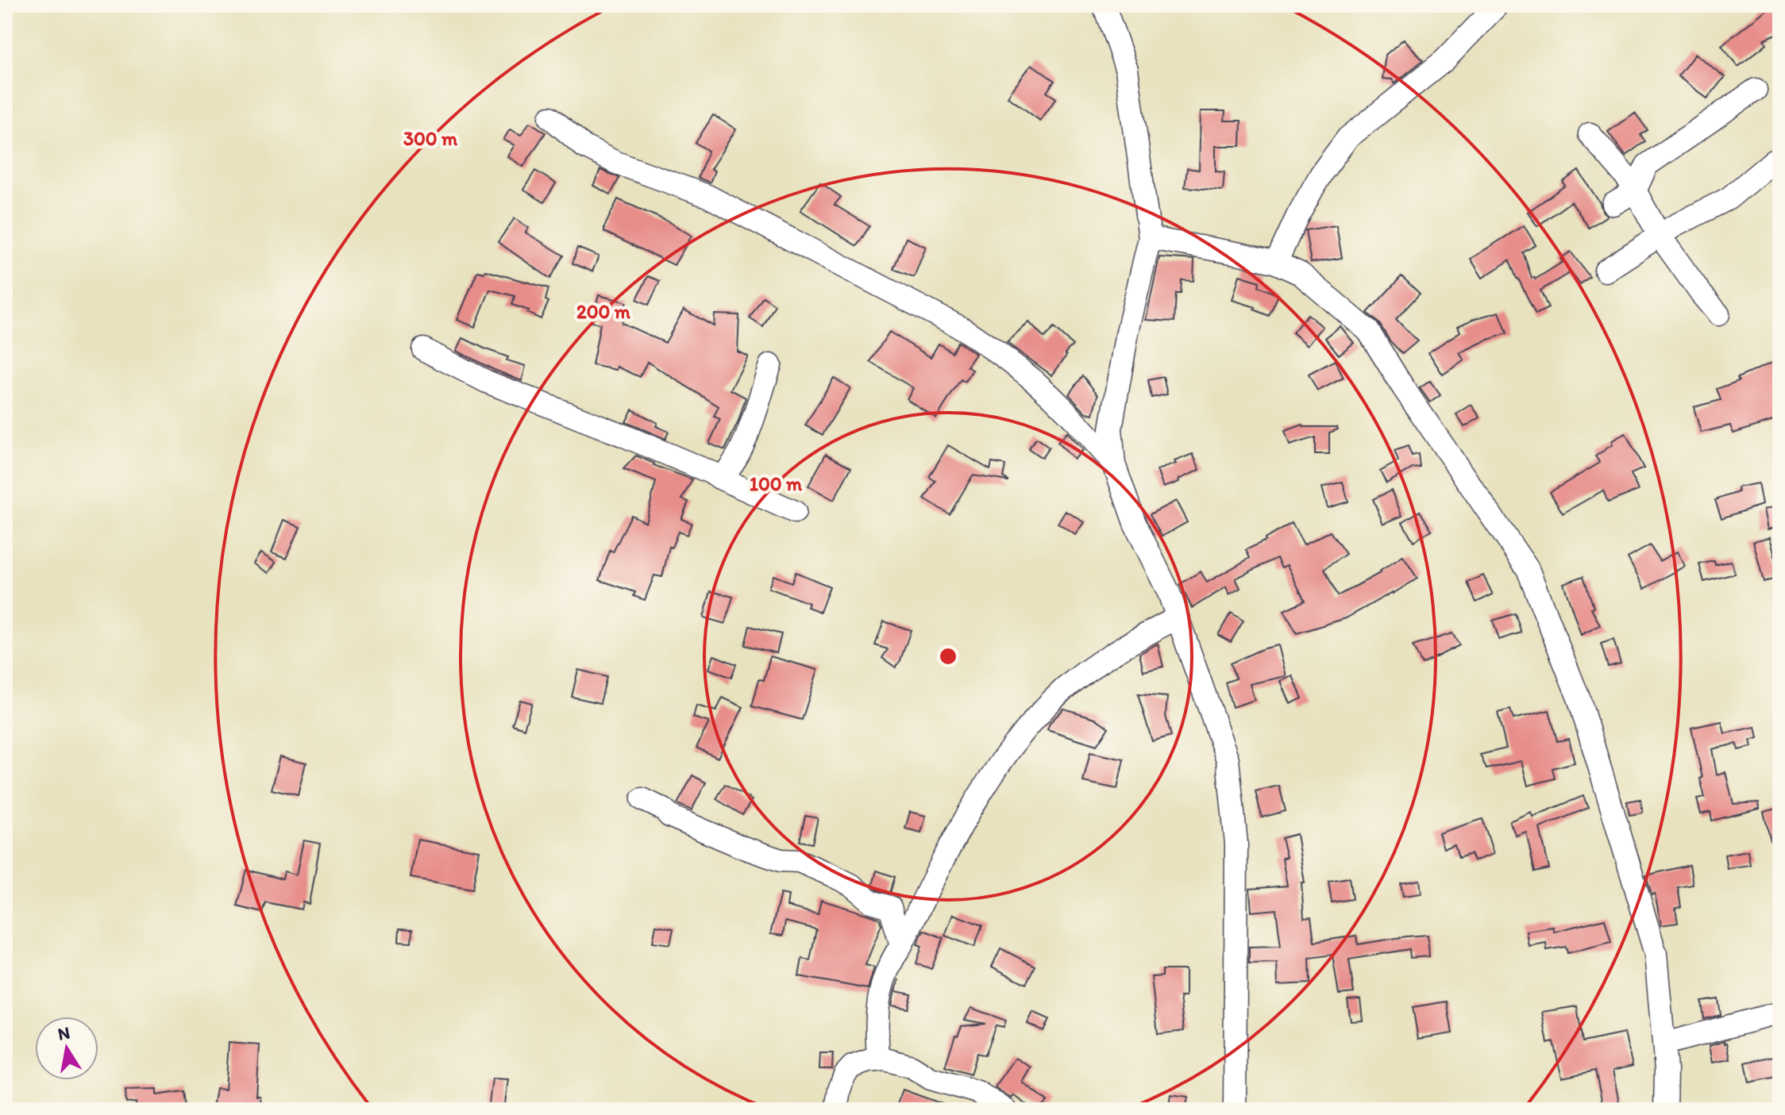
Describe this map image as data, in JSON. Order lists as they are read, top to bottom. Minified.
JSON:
{"north":"top","rings":["300 m","200 m","100 m"]}
